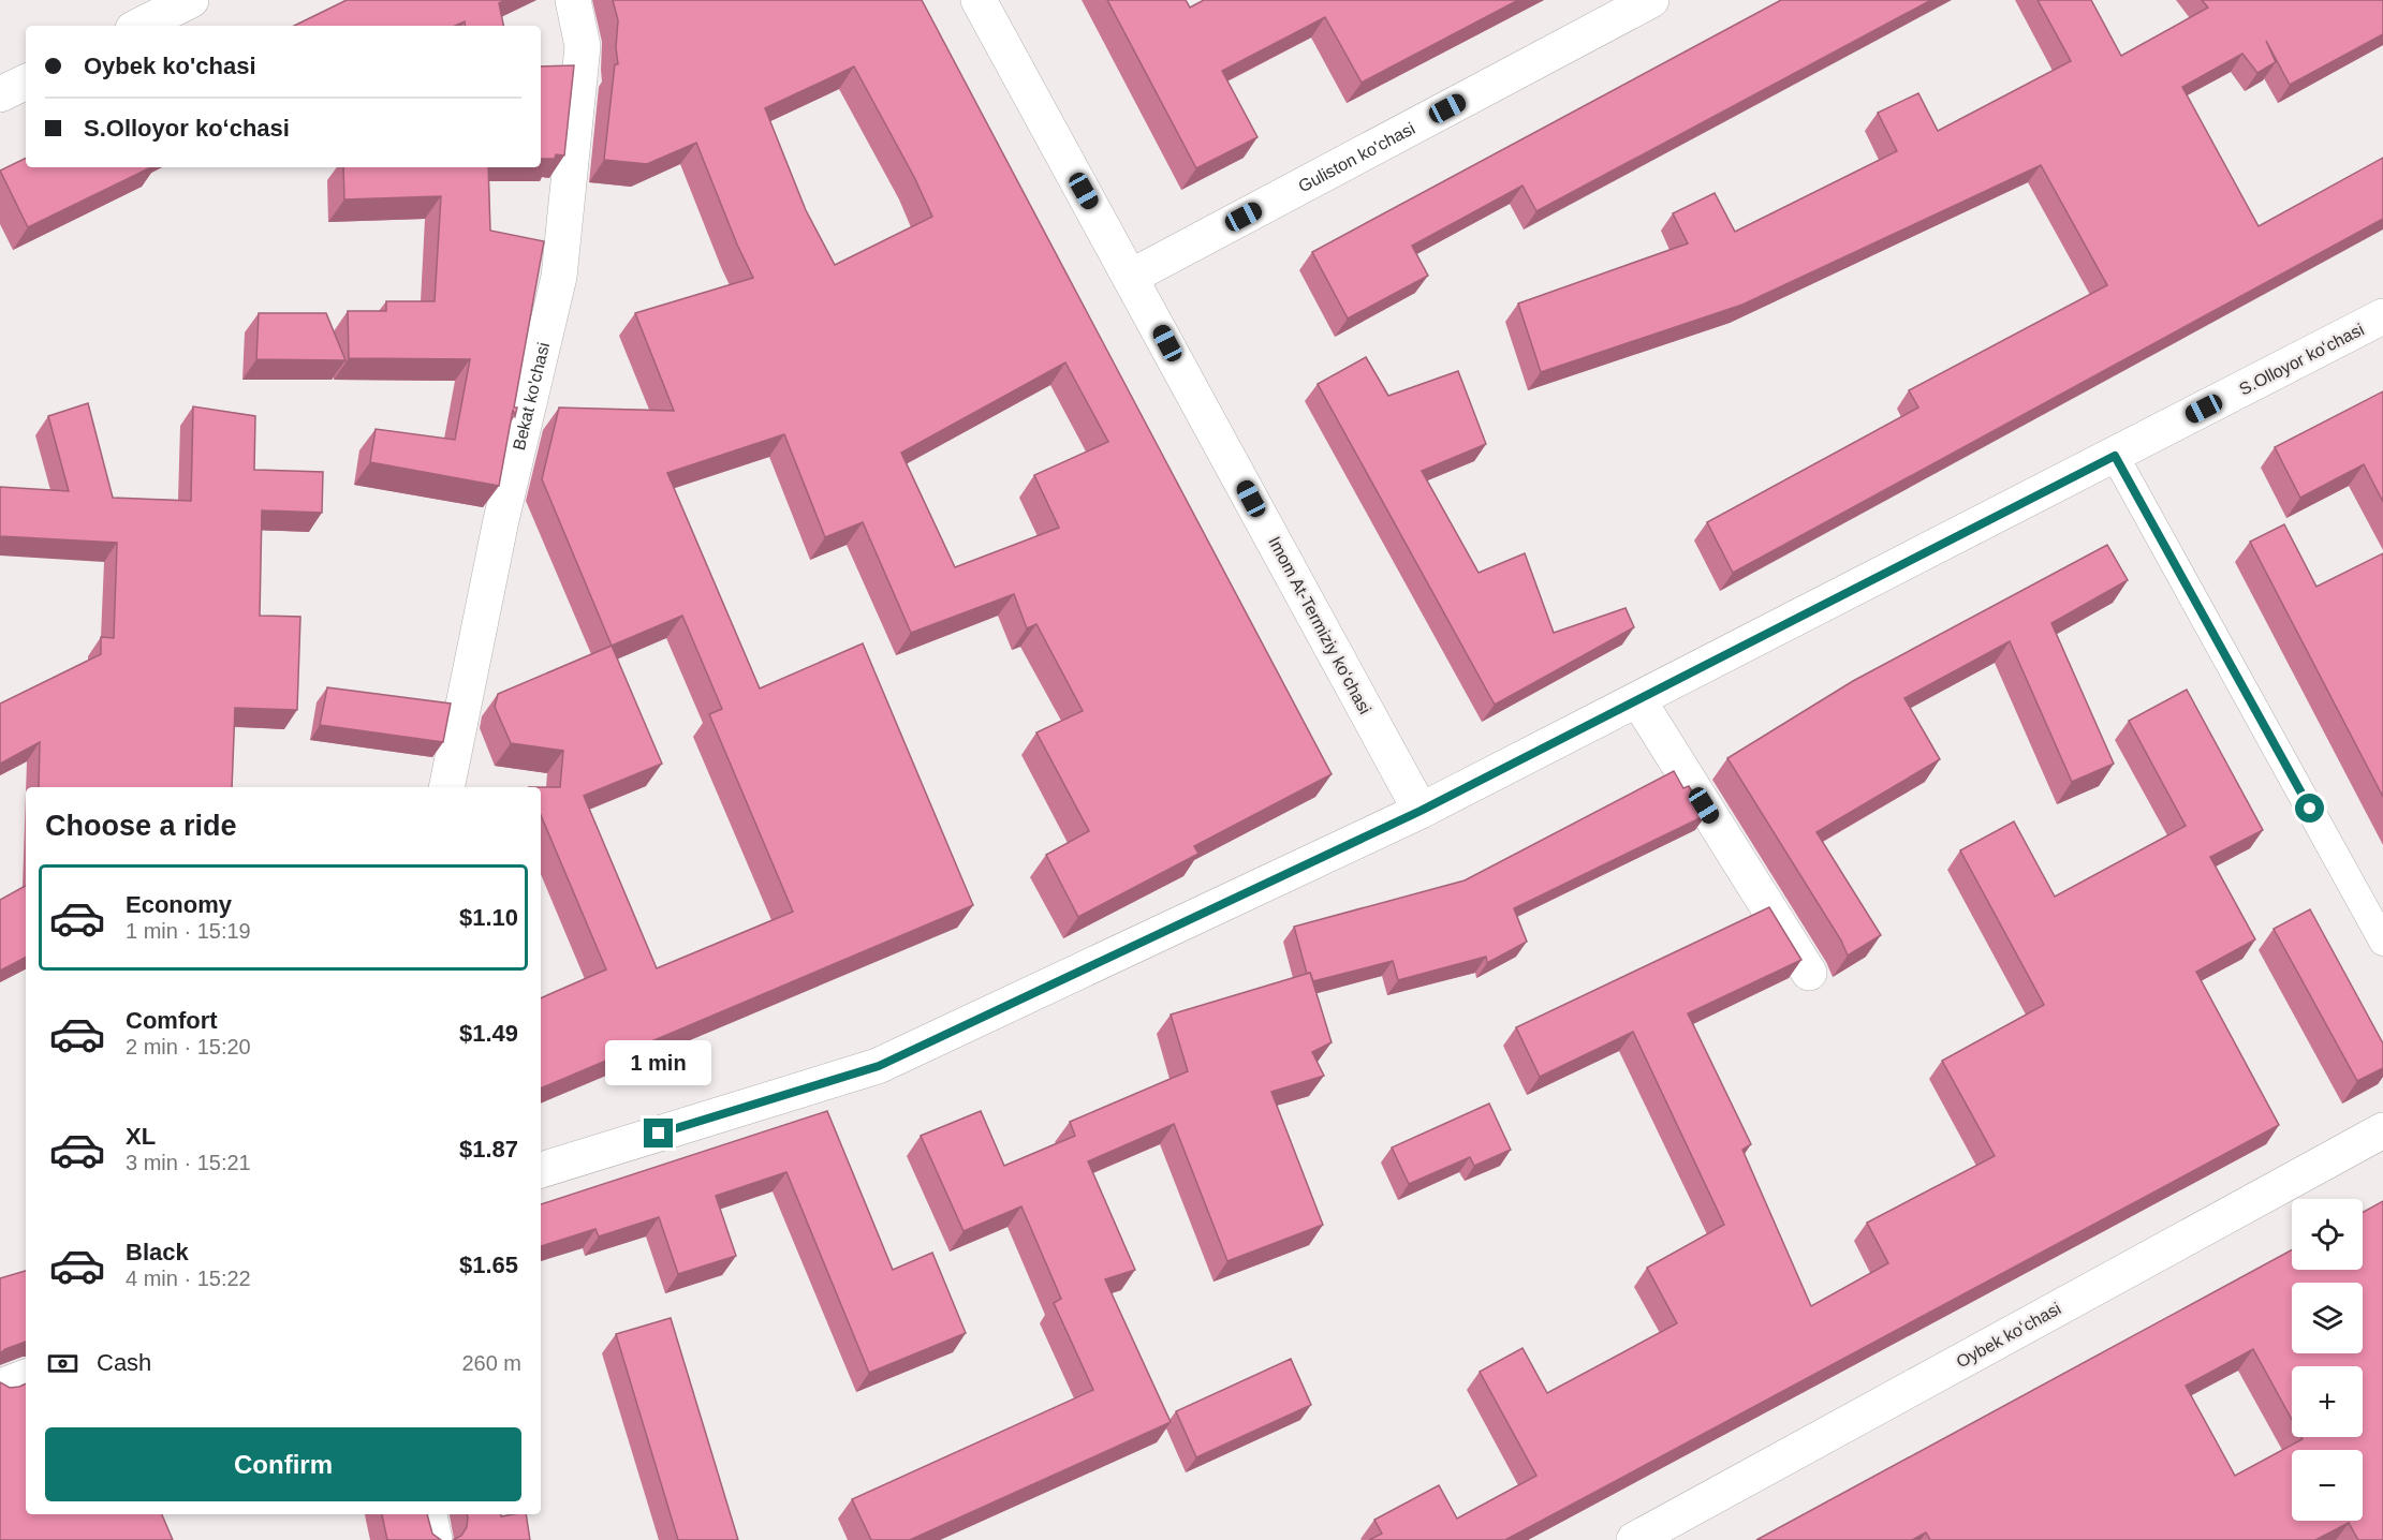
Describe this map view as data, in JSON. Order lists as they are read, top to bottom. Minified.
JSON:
{"streets":{"street":["Guliston ko'chasi","S.Olloyor koʻchasi","Bekat ko'chasi","Imom At-Termiziy koʻchasi","Oybek koʻchasi"]},"crossings":[["Guliston ko'chasi","Imom At-Termiziy koʻchasi"],["S.Olloyor koʻchasi","Imom At-Termiziy koʻchasi"]],"page":{"banner":["Oybek ko'chasi","S.Olloyor koʻchasi"],"heading":"Choose a ride","list":[{"name":"Economy","note":"1 min · 15:19","value":"$1.10"},{"name":"Comfort","note":"2 min · 15:20","value":"$1.49"},{"name":"XL","note":"3 min · 15:21","value":"$1.87"},{"name":"Black","note":"4 min · 15:22","value":"$1.65"}],"bubble":"1 min","map_buttons":["+","−"],"pay":["Cash","260 m"],"buttons":"Confirm"}}
